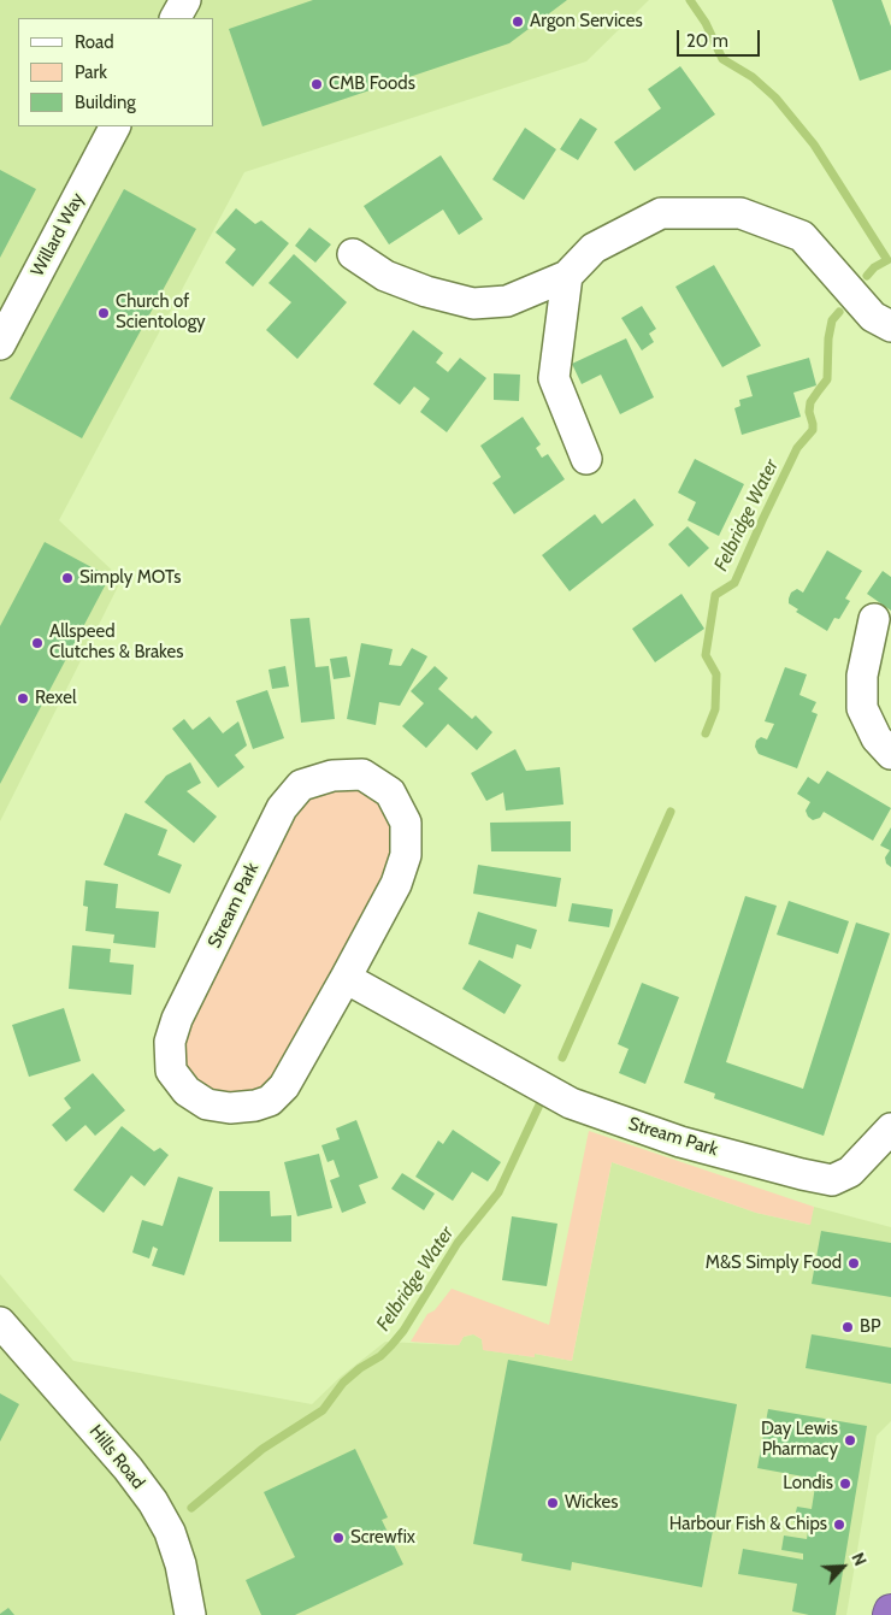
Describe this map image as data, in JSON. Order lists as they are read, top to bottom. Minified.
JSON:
{"streets":{"street":["Willard Way","Stream Park","Hills Road"]},"water":["Felbridge Water"],"places":["Argon Services","CMB Foods","Church of Scientology","Simply MOTs","Allspeed Clutches & Brakes","Rexel","M&S Simply Food","BP","Day Lewis Pharmacy","Londis","Wickes","Harbour Fish & Chips","Screwfix"],"legend":["Road","Park","Building"],"scale_bar":"20 m","north":"top right"}
